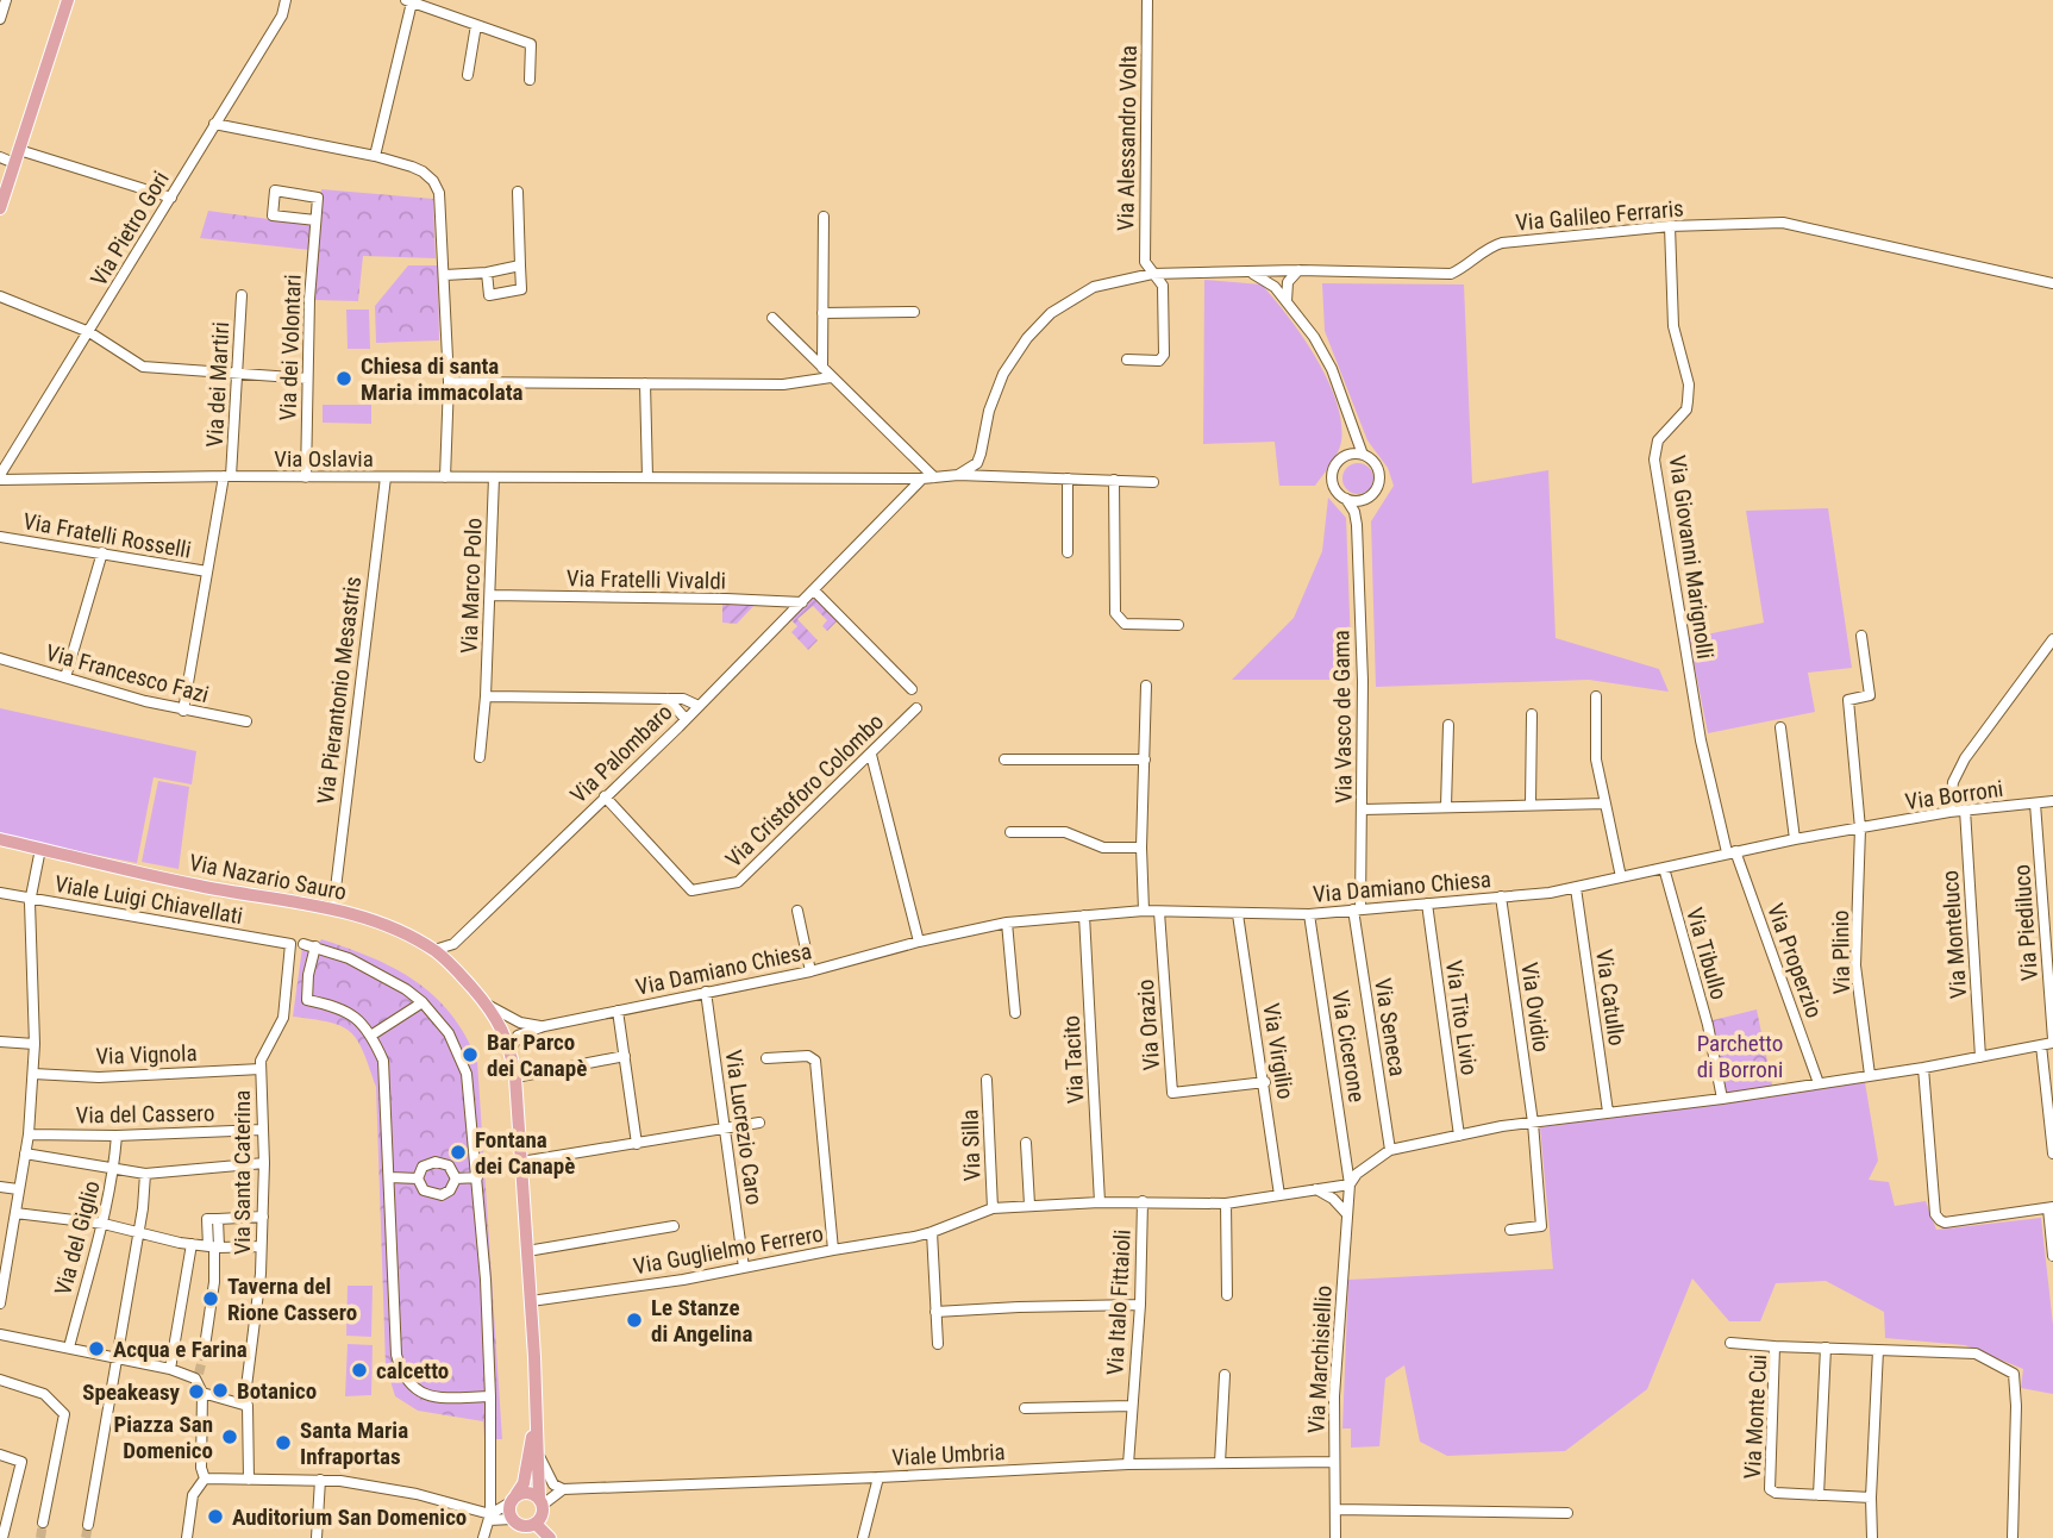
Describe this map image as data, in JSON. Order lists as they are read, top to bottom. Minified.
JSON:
{"streets":{"main road":["Via Nazario Sauro"],"street":["Via Alessandro Volta","Via Galileo Ferraris","Via Pietro Gori","Via dei Volontari","Via dei Martiri","Via Oslavia","Via Fratelli Rosselli","Via Giovanni Marignolli","Via Fratelli Vivaldi","Via Marco Polo","Via Francesco Fazi","Via Pierantonio Mesastris","Via Vasco de Gama","Via Palombaro","Via Cristoforo Colombo","Via Borroni","Via Damiano Chiesa","Viale Luigi Chiavellati","Via Piediluco","Via Monteluco","Via Plinio","Via Tibullo","Via Properzio","Via Catullo","Via Ovidio","Via Tito Livio","Via Orazio","Via Seneca","Via Cicerone","Via Virgilio","Via Vignola","Via Tacito","Via del Cassero","Via Lucrezio Caro","Via Silla","Via Santa Caterina","Via del Giglio","Via Guglielmo Ferrero","Via Italo Fittaioli","Via Marchisiellio","Via Monte Cui","Viale Umbria"]},"crossings":[["Via Alessandro Volta","Via Galileo Ferraris"],["Via Galileo Ferraris","Via Giovanni Marignolli"],["Via Galileo Ferraris","Via Vasco de Gama"],["Via Pietro Gori","Via Oslavia"],["Via dei Volontari","Via Oslavia"],["Via dei Martiri","Via Oslavia"],["Via dei Martiri","Via Fratelli Rosselli"],["Via dei Martiri","Via Francesco Fazi"],["Via Oslavia","Via Marco Polo"],["Via Oslavia","Via Pierantonio Mesastris"],["Via Oslavia","Via Palombaro"],["Via Giovanni Marignolli","Via Damiano Chiesa"],["Via Giovanni Marignolli","Via Properzio"],["Via Fratelli Vivaldi","Via Marco Polo"],["Via Fratelli Vivaldi","Via Palombaro"],["Via Pierantonio Mesastris","Via Nazario Sauro"],["Via Vasco de Gama","Via Damiano Chiesa"],["Via Vasco de Gama","Via Seneca"],["Via Palombaro","Via Cristoforo Colombo"],["Via Palombaro","Via Nazario Sauro"],["Via Borroni","Via Damiano Chiesa"],["Via Borroni","Via Piediluco"],["Via Borroni","Via Monteluco"],["Via Borroni","Via Plinio"],["Via Nazario Sauro","Via Damiano Chiesa"],["Via Nazario Sauro","Via Guglielmo Ferrero"],["Via Damiano Chiesa","Via Plinio"],["Via Damiano Chiesa","Via Tibullo"],["Via Damiano Chiesa","Via Properzio"],["Via Damiano Chiesa","Via Catullo"],["Via Damiano Chiesa","Via Ovidio"],["Via Damiano Chiesa","Via Tito Livio"],["Via Damiano Chiesa","Via Orazio"],["Via Damiano Chiesa","Via Seneca"],["Via Damiano Chiesa","Via Cicerone"],["Via Damiano Chiesa","Via Virgilio"],["Via Damiano Chiesa","Via Tacito"],["Via Damiano Chiesa","Via Lucrezio Caro"],["Viale Luigi Chiavellati","Via Santa Caterina"],["Via Orazio","Via Virgilio"],["Via Cicerone","Via Guglielmo Ferrero"],["Via Cicerone","Via Marchisiellio"],["Via Virgilio","Via Guglielmo Ferrero"],["Via Vignola","Via Santa Caterina"],["Via Tacito","Via Guglielmo Ferrero"],["Via del Cassero","Via Santa Caterina"],["Via del Cassero","Via del Giglio"],["Via Lucrezio Caro","Via Guglielmo Ferrero"],["Via Silla","Via Guglielmo Ferrero"],["Via Guglielmo Ferrero","Via Italo Fittaioli"],["Via Guglielmo Ferrero","Via Marchisiellio"],["Via Italo Fittaioli","Viale Umbria"],["Via Marchisiellio","Viale Umbria"]],"parks":["Parchetto di Borroni"],"places":["Chiesa di santa Maria immacolata","Bar Parco dei Canapè","Fontana dei Canapè","Taverna del Rione Cassero","Le Stanze di Angelina","Acqua e Farina","calcetto","Botanico","Speakeasy","Piazza San Domenico","Santa Maria Infraportas","Auditorium San Domenico"]}
